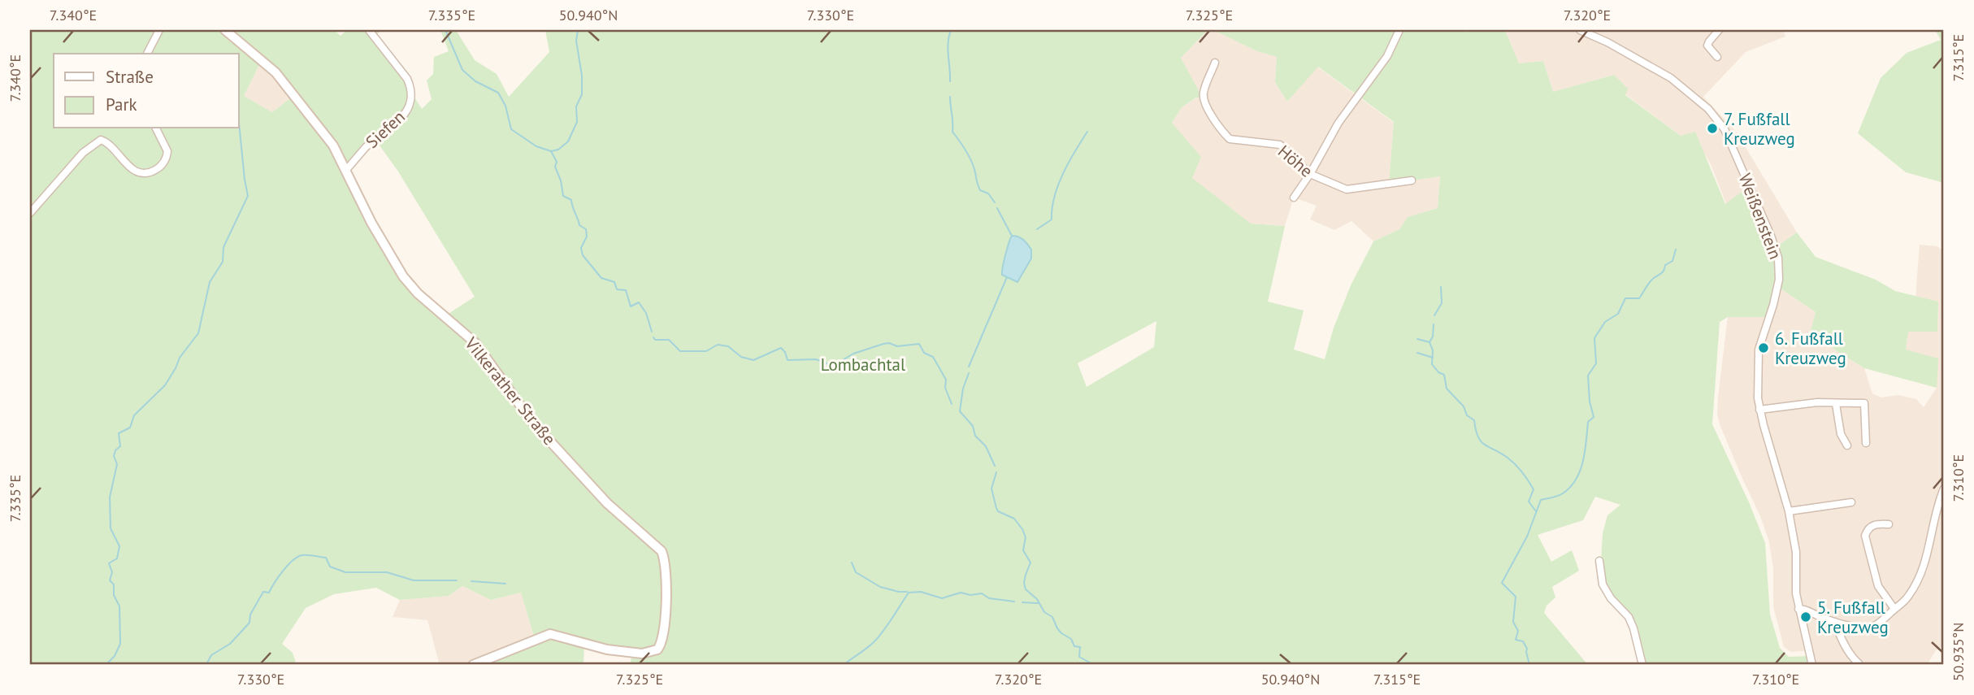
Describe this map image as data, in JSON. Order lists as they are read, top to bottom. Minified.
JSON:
{"streets":{"street":["Siefen","Höhe","Weißenstein","Vilkerather Straße"]},"crossings":[["Siefen","Vilkerather Straße"]],"parks":["Lombachtal"],"places":["7. Fußfall Kreuzweg","6. Fußfall Kreuzweg","5. Fußfall Kreuzweg"],"legend":["Straße","Park"],"coordinates":["7.340°E","7.335°E","50.940°N","7.330°E","7.325°E","7.320°E","7.315°E","7.310°E","50.935°N"]}
